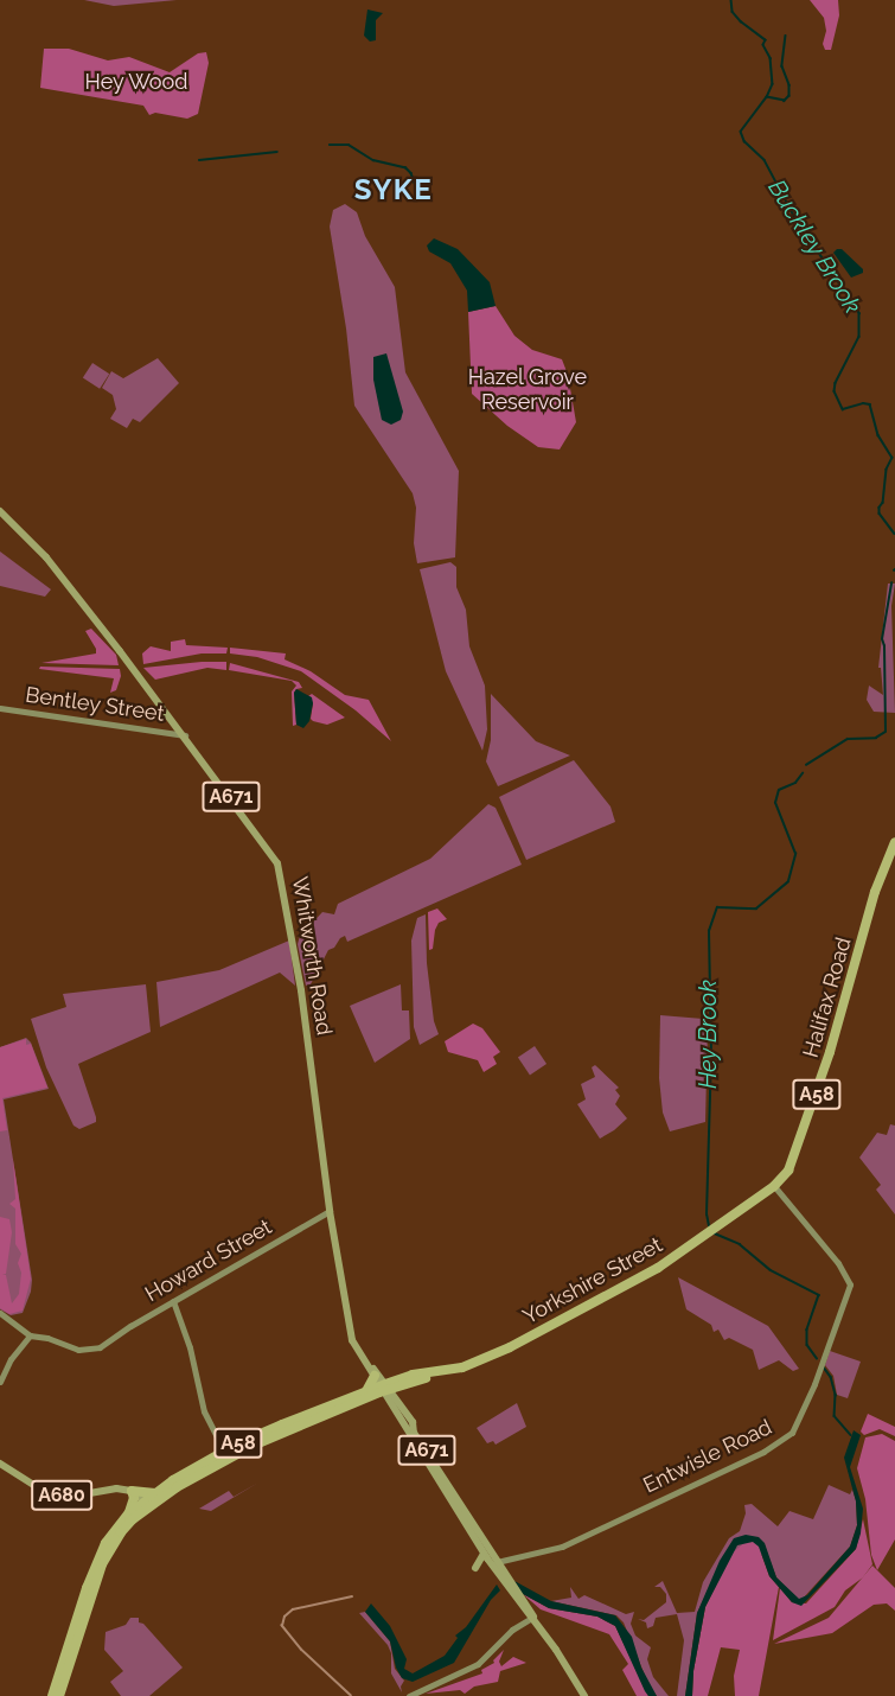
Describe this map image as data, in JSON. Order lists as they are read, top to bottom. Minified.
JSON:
{"streets":{"highway":["Halifax Road","A58","Yorkshire Street"],"main road":["Bentley Street","A671","Whitworth Road","Howard Street","Entwisle Road","A680"]},"crossings":[["Bentley Street","Whitworth Road"],["A671","Whitworth Road"],["A671","A58"],["A671","Entwisle Road"],["Whitworth Road","A58"],["Whitworth Road","Howard Street"],["Halifax Road","Yorkshire Street"],["Halifax Road","Entwisle Road"],["A58","Yorkshire Street"],["A58","A680"],["Yorkshire Street","Entwisle Road"]],"districts":["SYKE"],"water":["Buckley Brook","Hey Brook"],"parks":["Hey Wood","Hazel Grove Reservoir"]}
